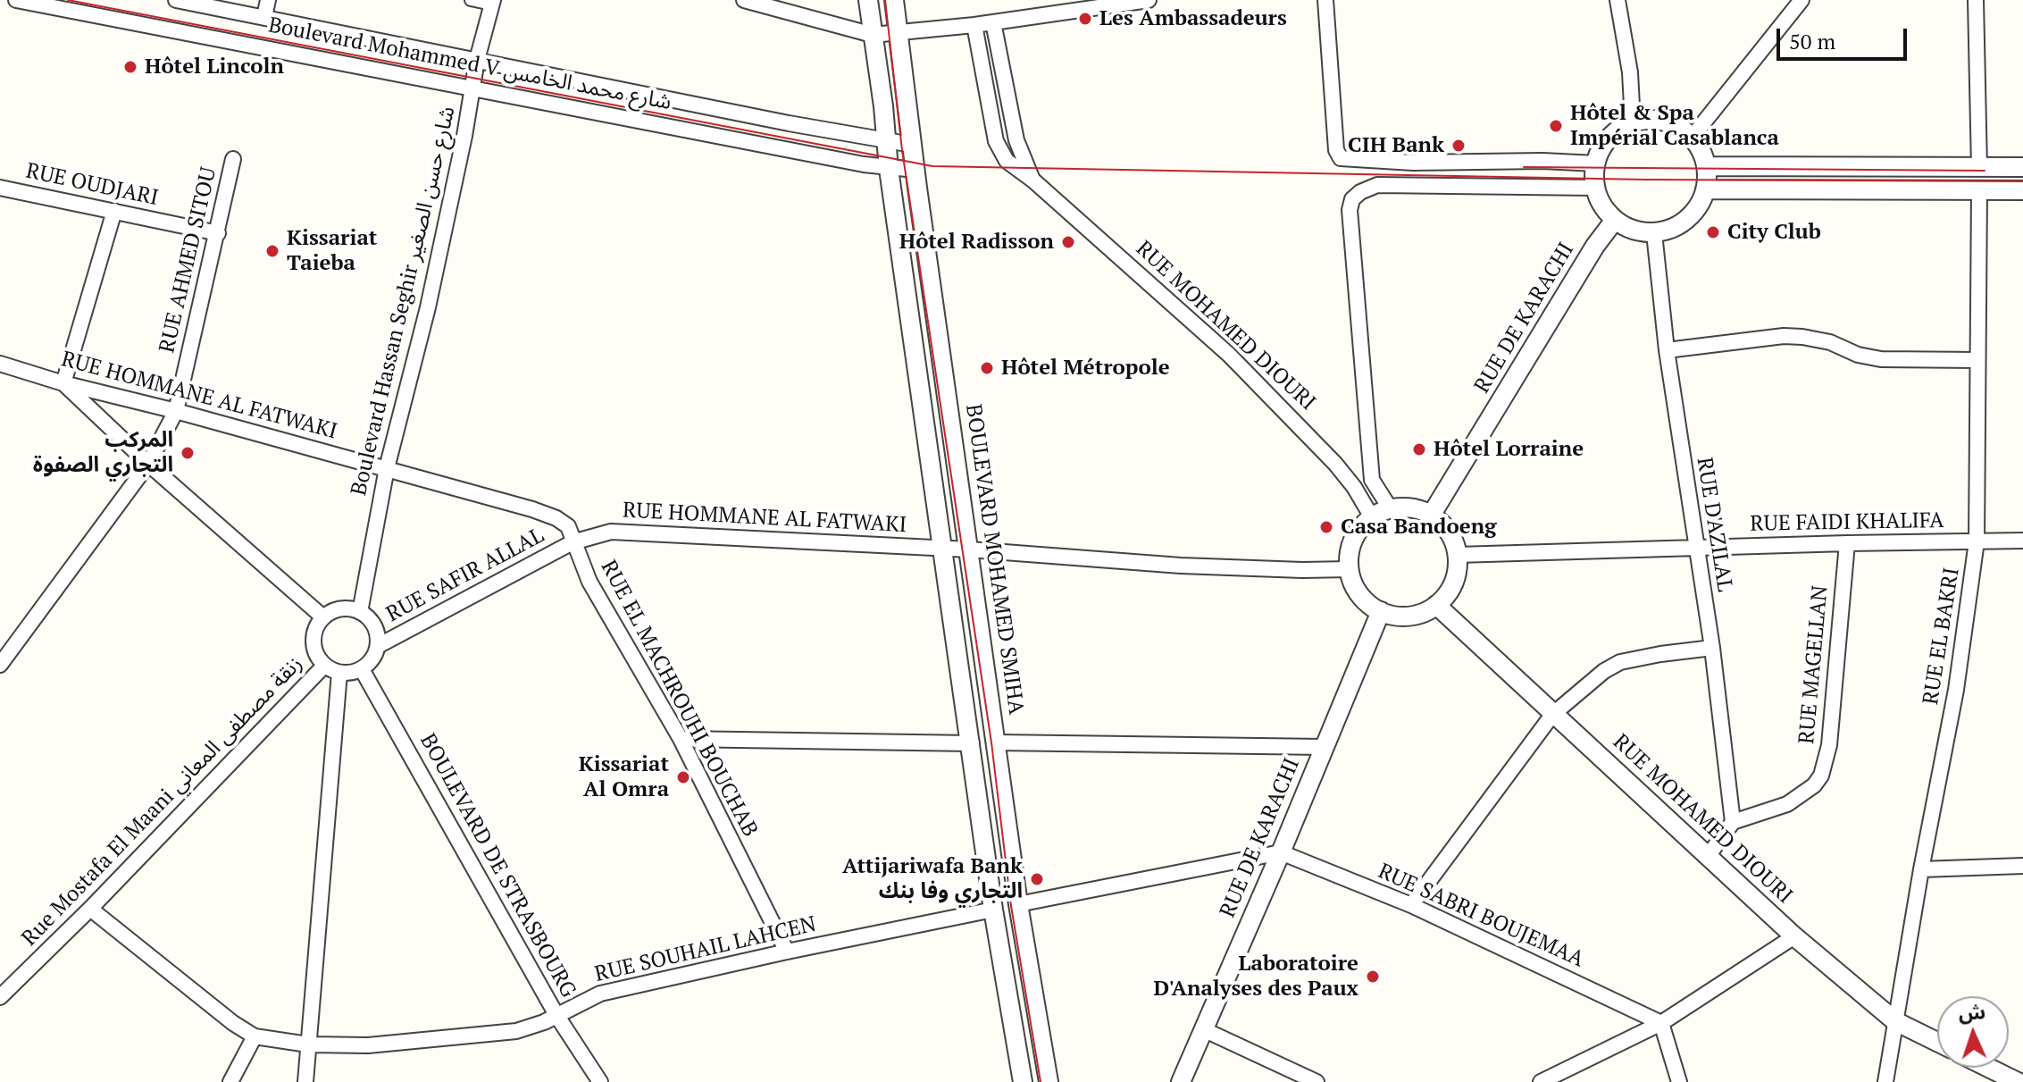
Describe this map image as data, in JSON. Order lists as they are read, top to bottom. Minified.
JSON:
{"streets":{"street":["Boulevard Mohammed V شارع محمد الخامس","RUE OUDJARI","RUE AHMED SITOU","Boulevard Hassan Seghir شارع حسن الصغير","RUE DE KARACHI","RUE MOHAMED DIOURI","RUE HOMMANE AL FATWAKI","RUE FAIDI KHALIFA","RUE D'AZILAL","BOULEVARD MOHAMED SMIHA","RUE SAFIR ALLAL","RUE EL BAKRI","RUE MAGELLAN","RUE EL MACHROUHI BOUCHAB","Rue Mostafa El Maani زنقة مصطفى المعاني","BOULEVARD DE STRASBOURG","RUE SABRI BOUJEMAA","RUE SOUHAIL LAHCEN"]},"crossings":[["Boulevard Mohammed V شارع محمد الخامس","Boulevard Hassan Seghir شارع حسن الصغير"],["Boulevard Mohammed V شارع محمد الخامس","BOULEVARD MOHAMED SMIHA"],["RUE OUDJARI","RUE AHMED SITOU"],["RUE AHMED SITOU","RUE HOMMANE AL FATWAKI"],["Boulevard Hassan Seghir شارع حسن الصغير","RUE HOMMANE AL FATWAKI"],["Boulevard Hassan Seghir شارع حسن الصغير","RUE SAFIR ALLAL"],["Boulevard Hassan Seghir شارع حسن الصغير","Rue Mostafa El Maani زنقة مصطفى المعاني"],["Boulevard Hassan Seghir شارع حسن الصغير","BOULEVARD DE STRASBOURG"],["RUE DE KARACHI","RUE MOHAMED DIOURI"],["RUE DE KARACHI","RUE HOMMANE AL FATWAKI"],["RUE DE KARACHI","RUE FAIDI KHALIFA"],["RUE DE KARACHI","RUE D'AZILAL"],["RUE DE KARACHI","RUE SABRI BOUJEMAA"],["RUE MOHAMED DIOURI","RUE HOMMANE AL FATWAKI"],["RUE MOHAMED DIOURI","RUE FAIDI KHALIFA"],["RUE MOHAMED DIOURI","RUE EL BAKRI"],["RUE HOMMANE AL FATWAKI","RUE FAIDI KHALIFA"],["RUE HOMMANE AL FATWAKI","BOULEVARD MOHAMED SMIHA"],["RUE HOMMANE AL FATWAKI","RUE SAFIR ALLAL"],["RUE HOMMANE AL FATWAKI","RUE EL MACHROUHI BOUCHAB"],["RUE FAIDI KHALIFA","RUE D'AZILAL"],["RUE FAIDI KHALIFA","RUE EL BAKRI"],["RUE FAIDI KHALIFA","RUE MAGELLAN"],["RUE D'AZILAL","RUE MAGELLAN"],["RUE SAFIR ALLAL","RUE EL MACHROUHI BOUCHAB"],["RUE SAFIR ALLAL","Rue Mostafa El Maani زنقة مصطفى المعاني"],["RUE SAFIR ALLAL","BOULEVARD DE STRASBOURG"],["RUE EL MACHROUHI BOUCHAB","RUE SOUHAIL LAHCEN"],["Rue Mostafa El Maani زنقة مصطفى المعاني","BOULEVARD DE STRASBOURG"],["Rue Mostafa El Maani زنقة مصطفى المعاني","RUE SOUHAIL LAHCEN"],["BOULEVARD DE STRASBOURG","RUE SOUHAIL LAHCEN"]],"places":["Les Ambassadeurs","Hôtel Lincoln","Hôtel & Spa Impérial Casablanca","CIH Bank","City Club","Hôtel Radisson","Kissariat Taieba","Hôtel Métropole","Hôtel Lorraine","المركب التجاري الصفوة","Casa Bandoeng","Kissariat Al Omra","Attijariwafa Bank التجاري وفا بنك","Laboratoire D'Analyses des Paux"],"scale_bar":"50 m","north":"top"}
